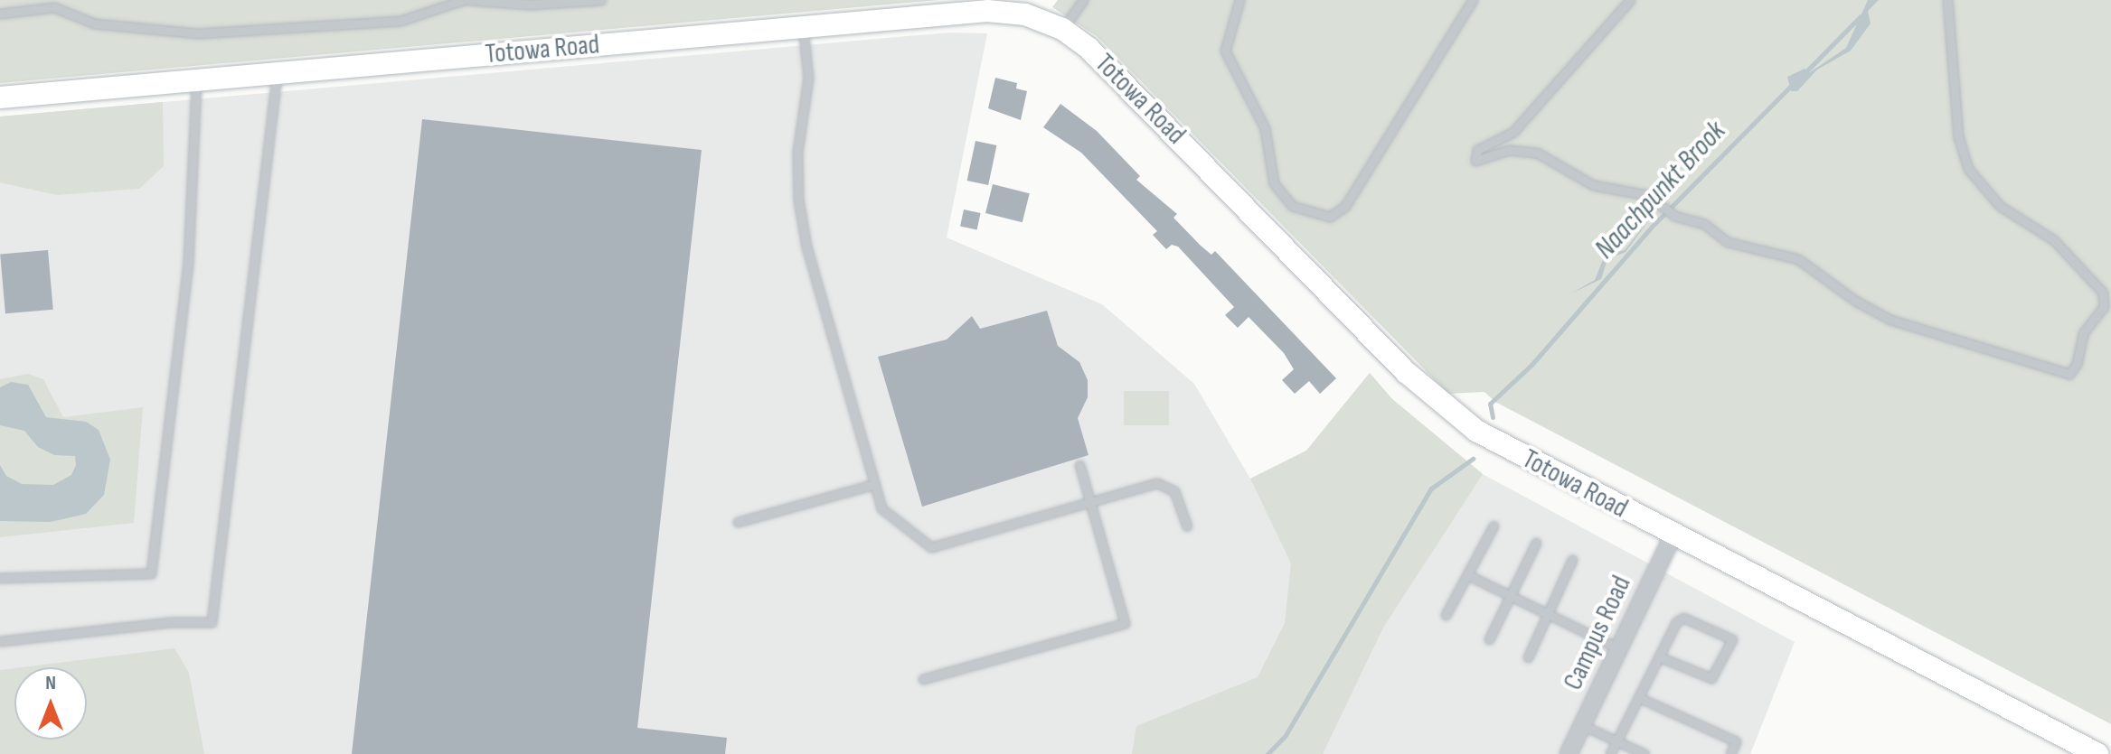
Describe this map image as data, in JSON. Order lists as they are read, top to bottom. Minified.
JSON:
{"streets":{"main road":["Totowa Road"],"street":["Campus Road"]},"crossings":[["Totowa Road","Campus Road"]],"water":["Naachpunkt Brook"],"north":"top"}
